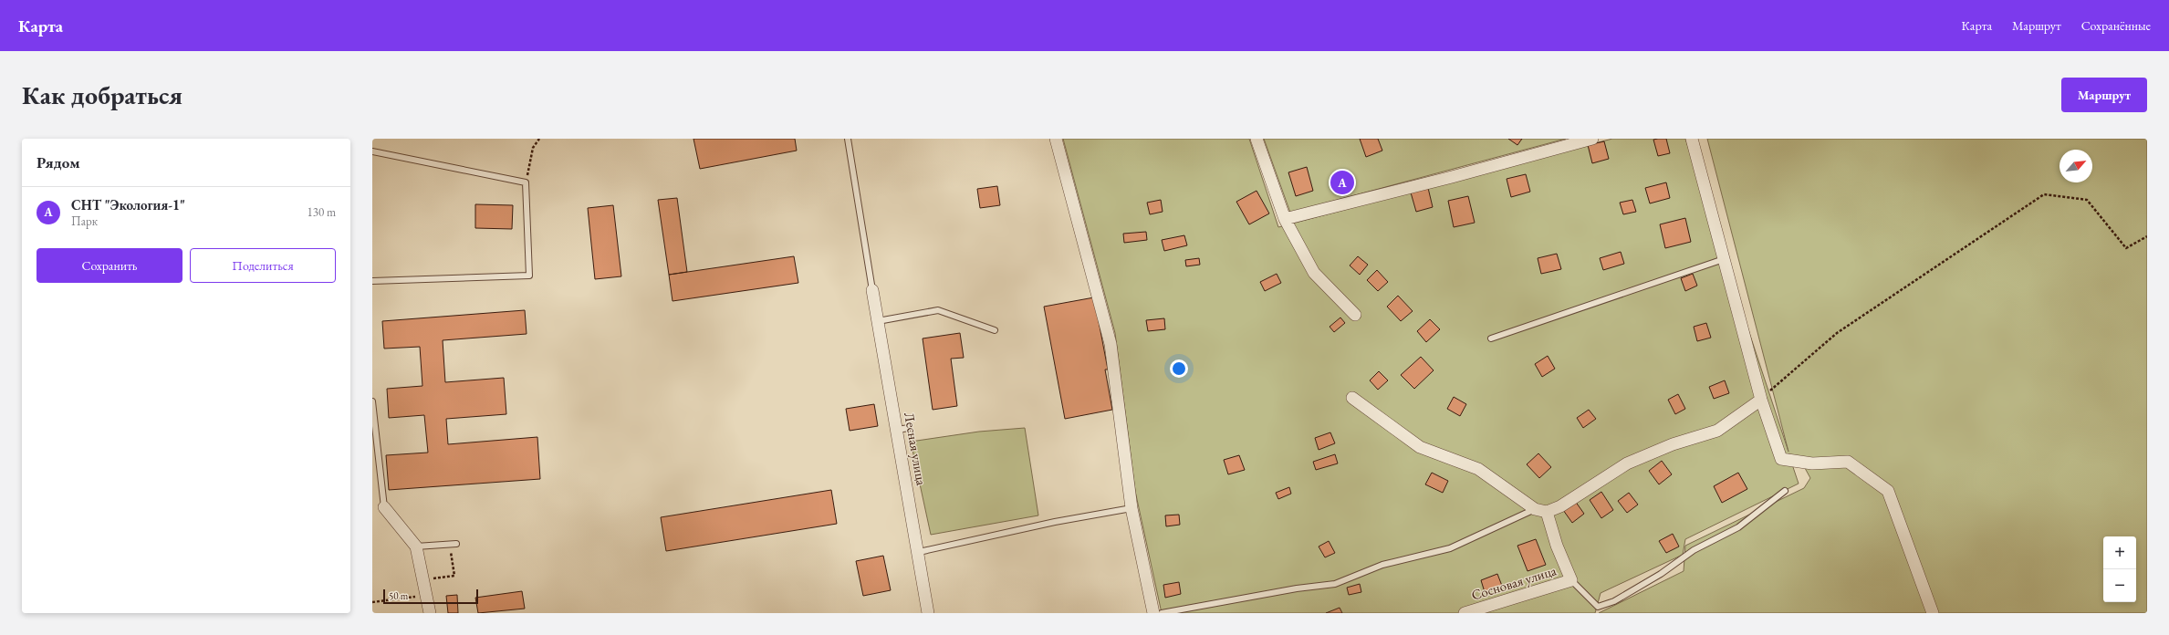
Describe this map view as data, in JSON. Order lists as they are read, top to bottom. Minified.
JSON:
{"streets":{"street":["Лесная улица","Сосновая улица"]},"scale_bar":"50 m","north":"top right","page":{"header":"Карта","nav":["Карта","Маршрут","Сохранённые"],"buttons":["Маршрут",["Сохранить","Поделиться"]],"title":"Как добраться","heading":"Рядом","pins":"A","list":[{"mark":"A","name":"СНТ \"Экология-1\"","note":"Парк","value":"130 m"}],"map_buttons":["+","−"],"scale":"50 m"}}
